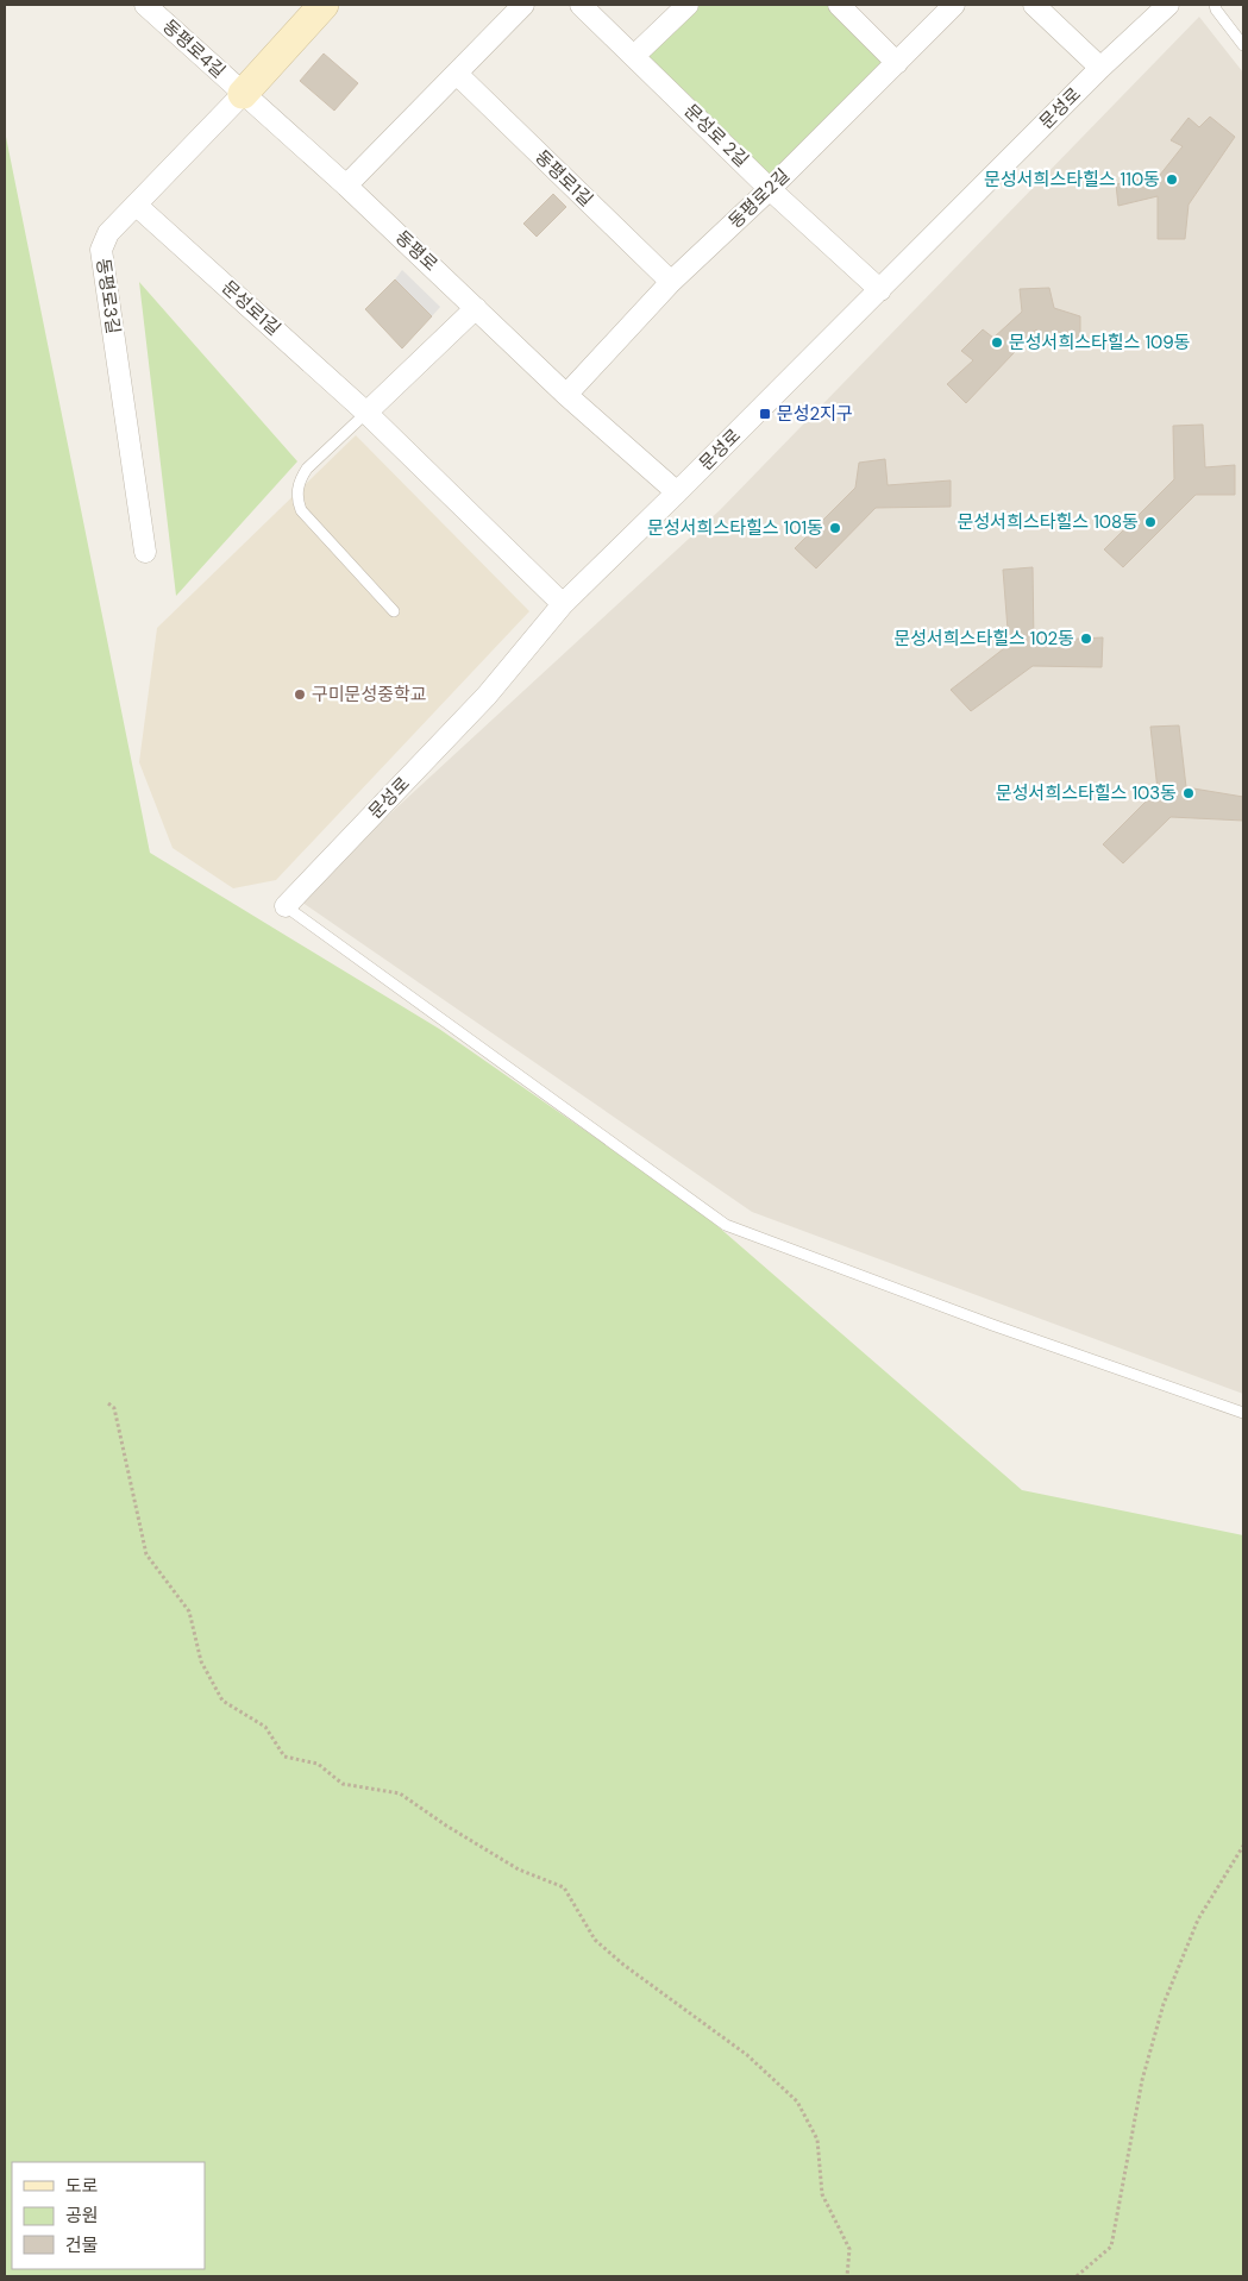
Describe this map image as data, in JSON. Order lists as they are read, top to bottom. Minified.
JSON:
{"streets":{"street":["동평로4길","문성로","문성로 2길","동평로1길","동평로2길","동평로","동평로3길","문성로1길"]},"crossings":[["동평로4길","동평로"],["동평로4길","동평로3길"],["문성로","문성로 2길"],["문성로","동평로"],["문성로","문성로1길"],["문성로 2길","동평로2길"],["동평로1길","동평로2길"],["동평로2길","동평로"],["동평로","동평로3길"],["동평로3길","문성로1길"]],"places":{"other":["문성서희스타힐스 110동","문성서희스타힐스 109동","문성서희스타힐스 108동","문성서희스타힐스 101동","문성서희스타힐스 102동","구미문성중학교","문성서희스타힐스 103동"],"transit":["문성2지구"]},"legend":["도로","공원","건물"]}
